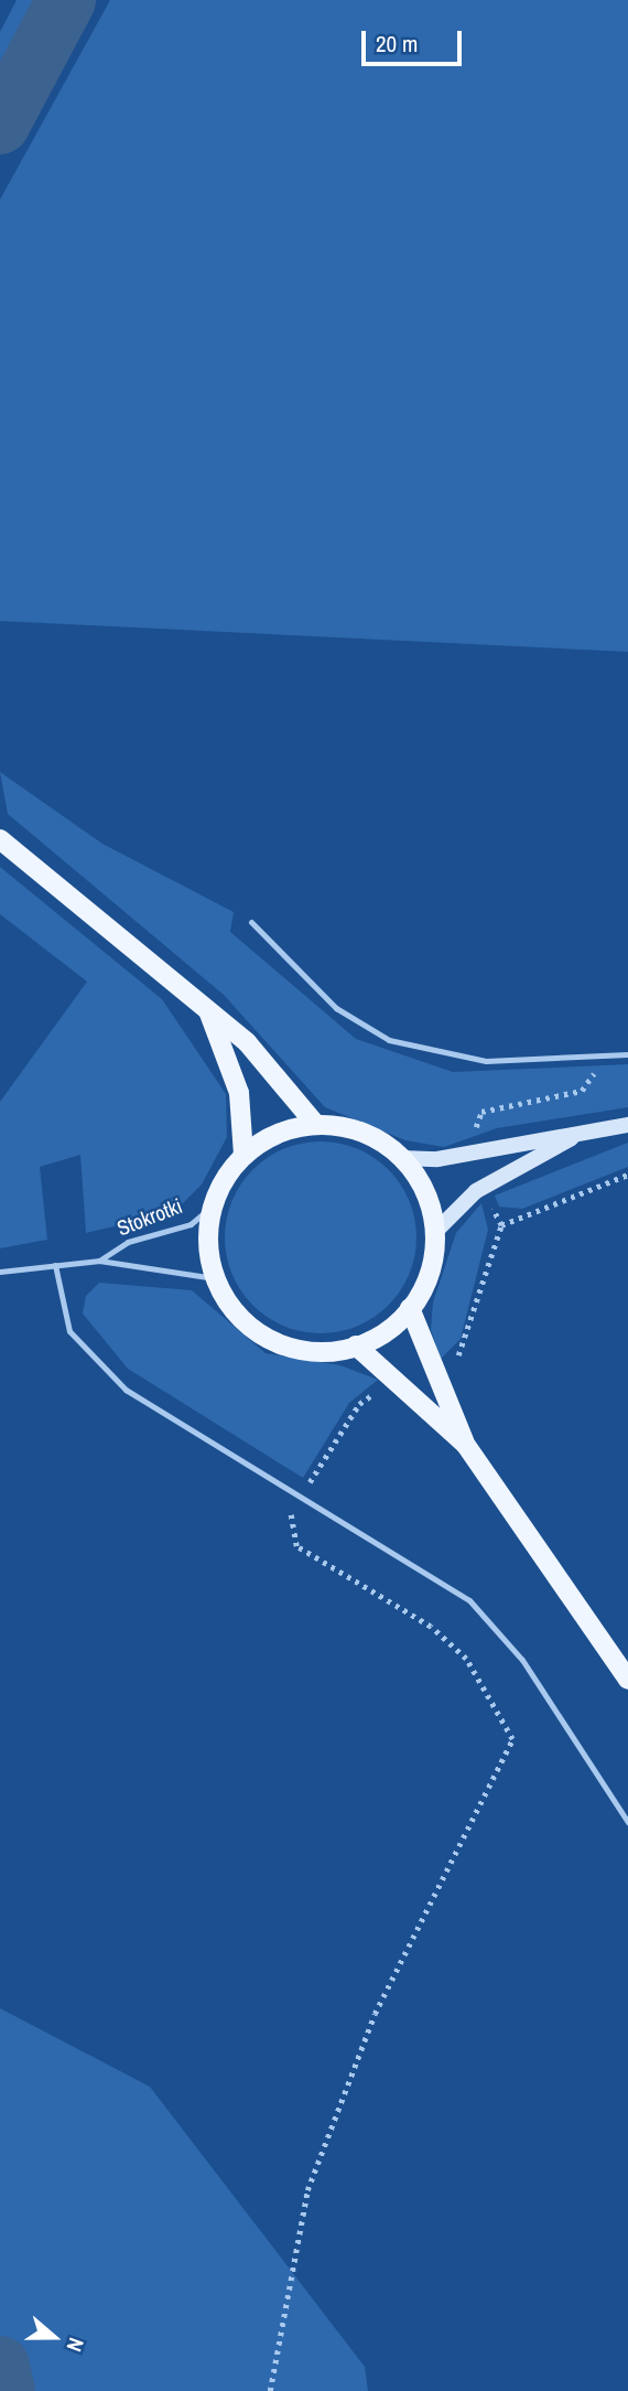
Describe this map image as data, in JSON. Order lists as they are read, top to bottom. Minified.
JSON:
{"streets":{"lane":["Stokrotki"]},"scale_bar":"20 m","north":"right"}
